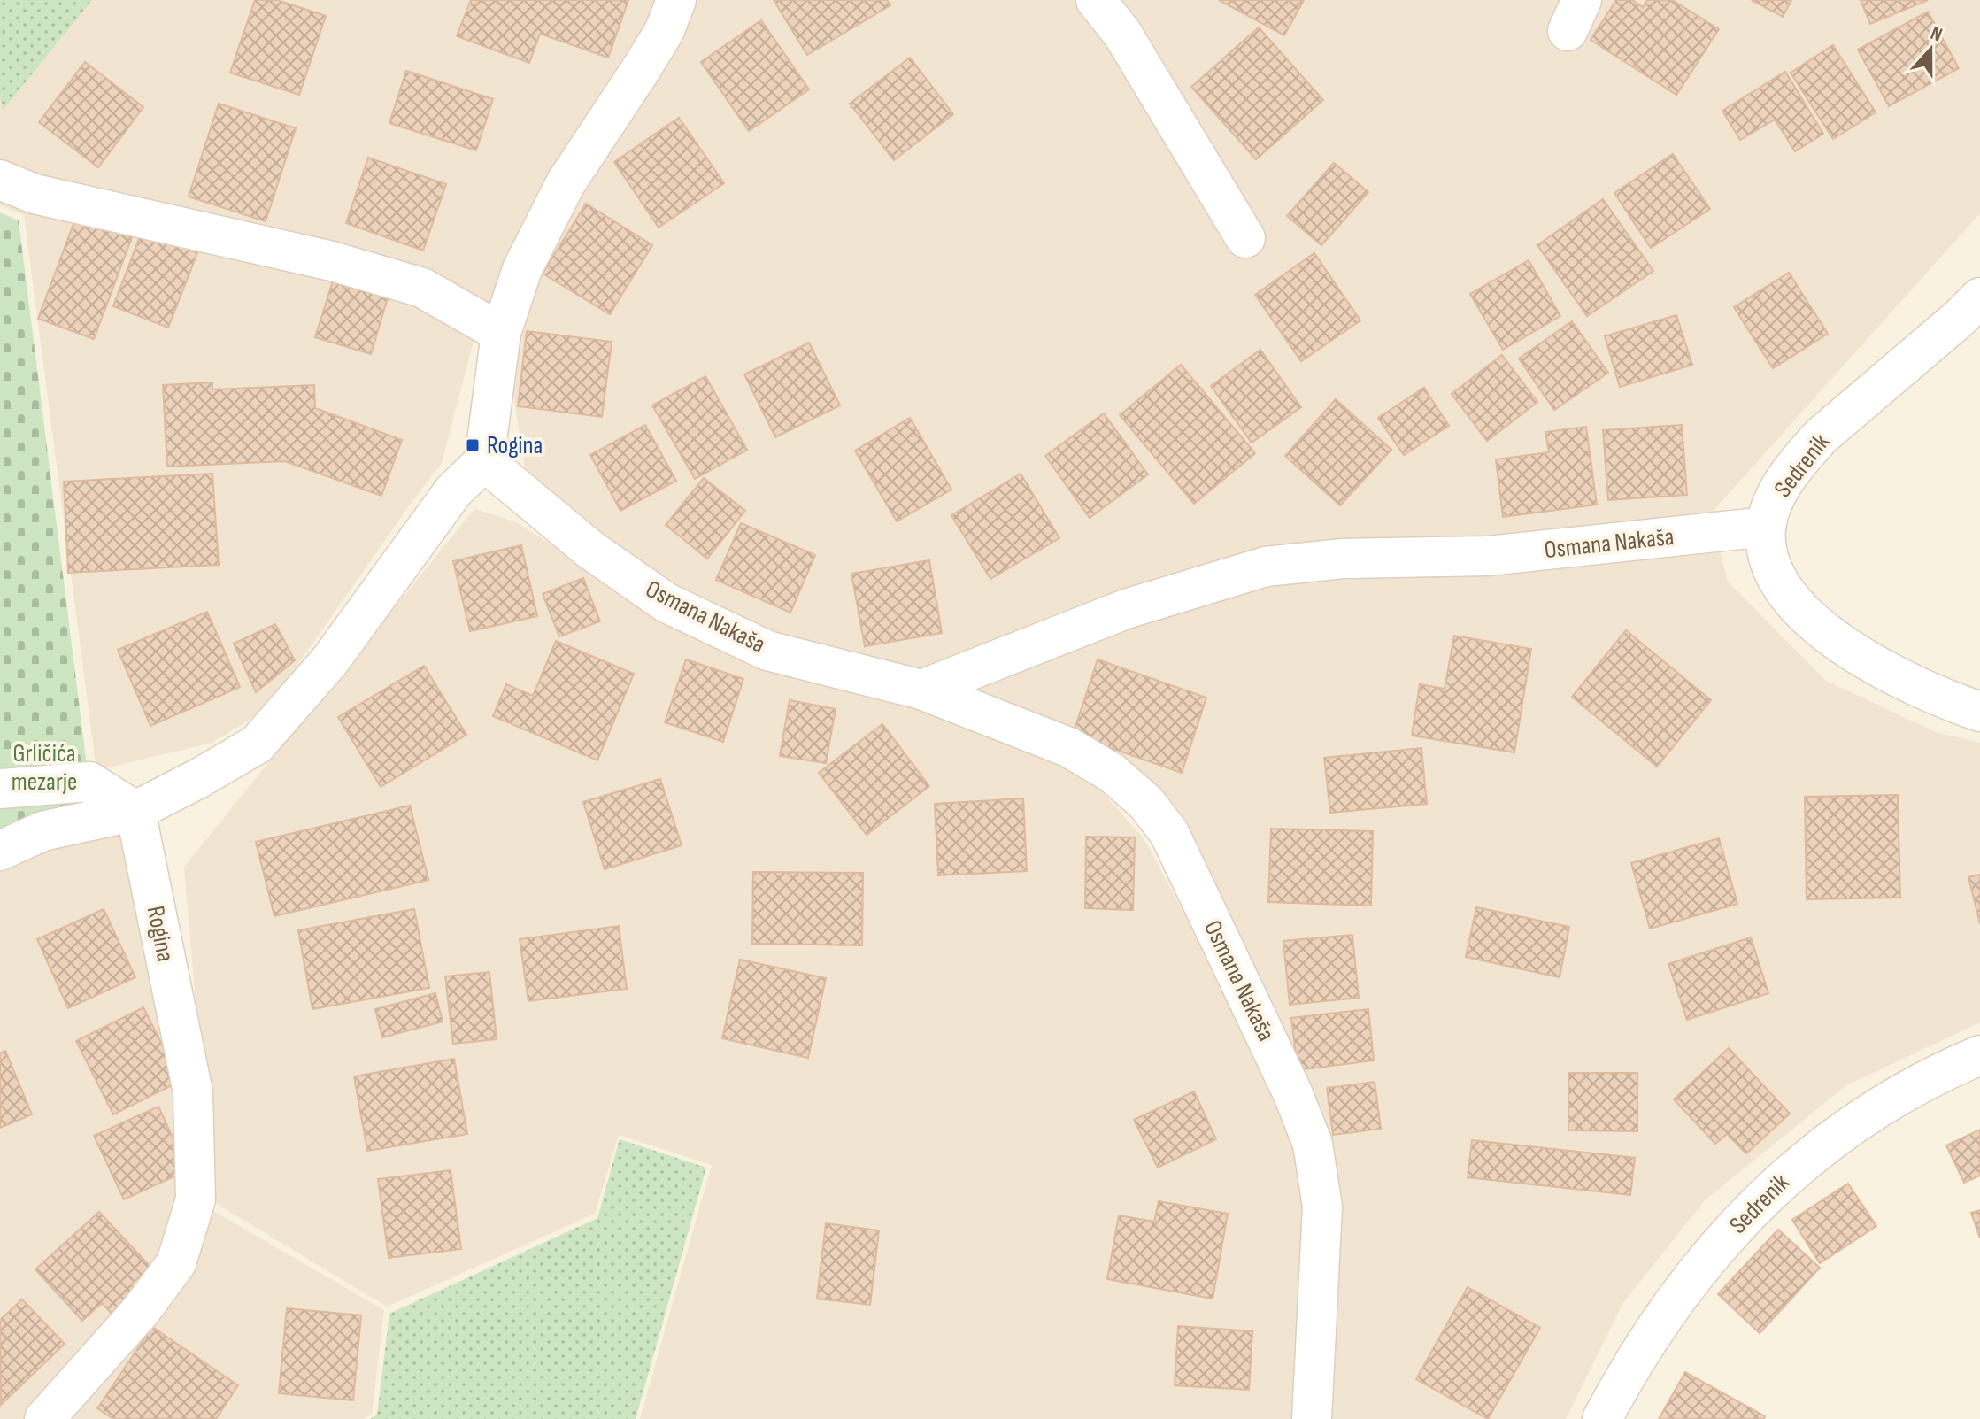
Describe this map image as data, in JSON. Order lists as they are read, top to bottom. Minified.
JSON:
{"streets":{"street":["Sedrenik","Osmana Nakaša","Rogina"]},"crossings":[["Sedrenik","Osmana Nakaša"]],"parks":["Grličića mezarje"],"places":{"transit":["Rogina"]},"north":"top"}
